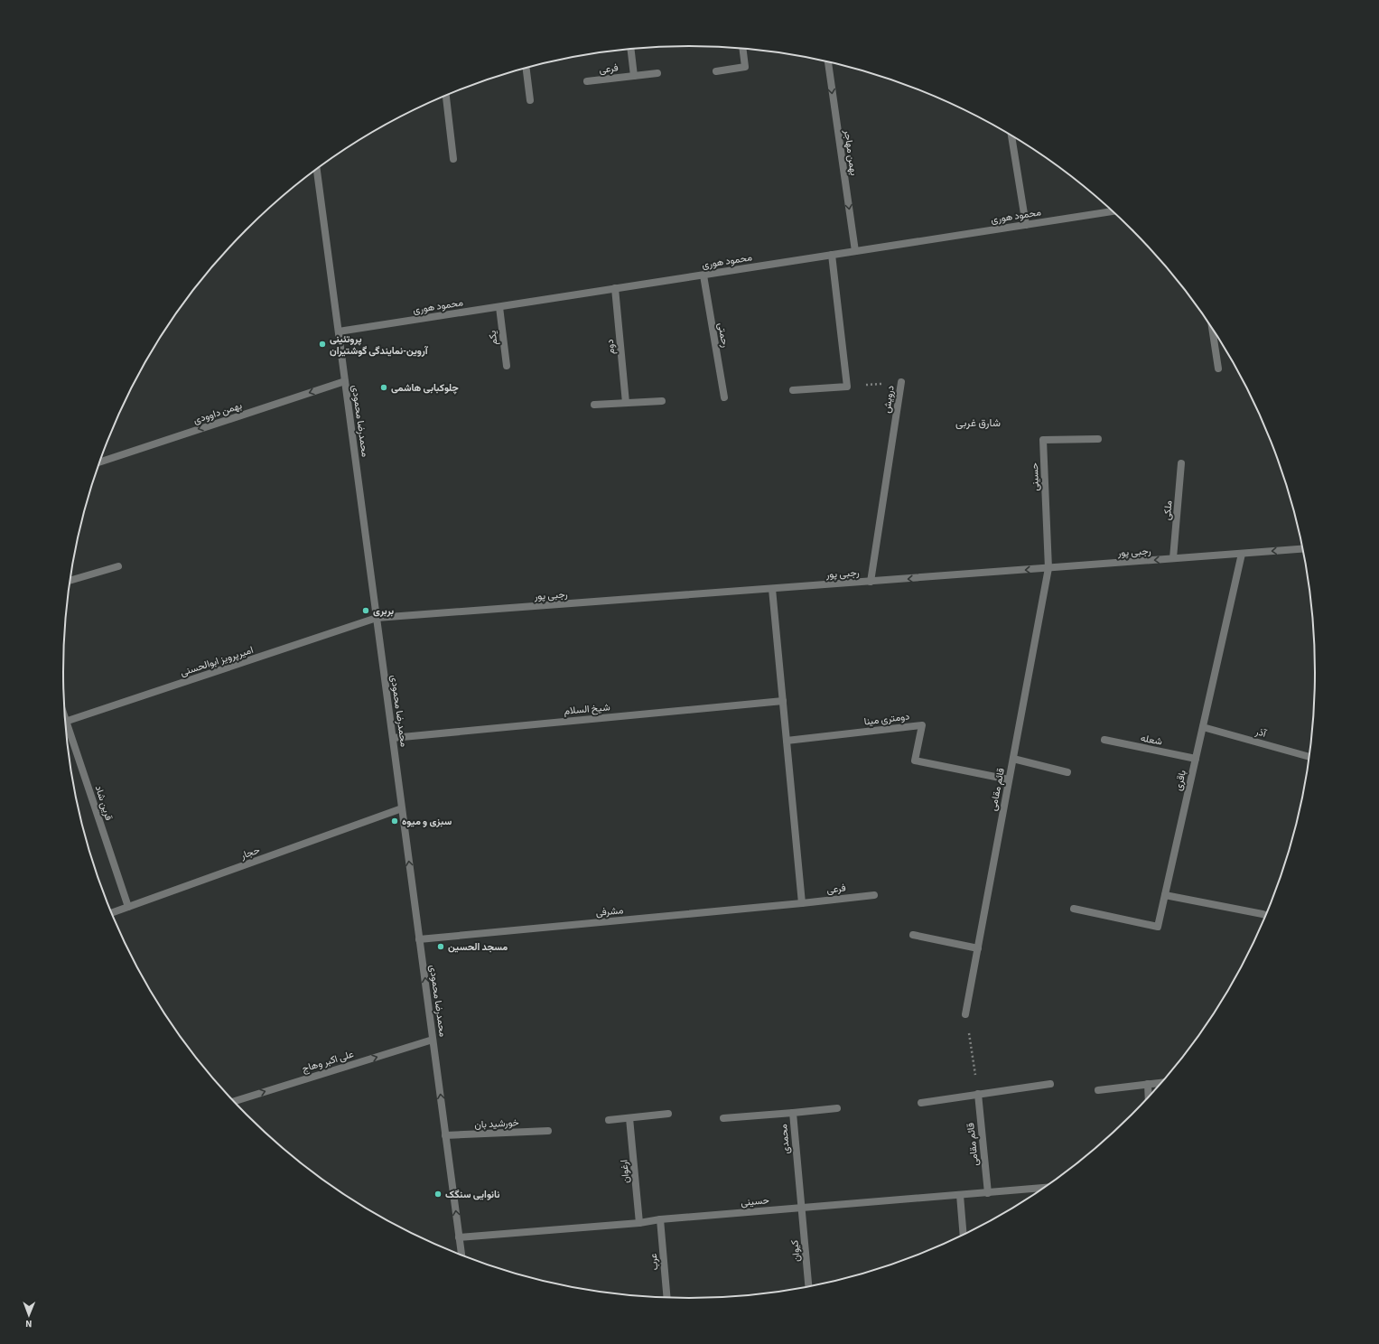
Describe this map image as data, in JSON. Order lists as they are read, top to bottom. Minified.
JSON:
{"streets":{"street":["فرعی","بهمن مهاجر","محمود هوری","رحمتی","یکم","دوم","درویش","بهمن داوودی","محمدرضا محمودی","حسینی","ملکی","رجبی پور","امیرپرویز ابوالحسنی","شیخ السلام","دومتری مینا","آذر","شعله","باقری","قائم مقامی","قرین شاد","حجار","مشرفی","علی اکبر وهاج","خورشید بان","محمدی","ارغوان","کیوان","عرب"]},"crossings":[["فرعی","مشرفی"],["بهمن مهاجر","محمود هوری"],["محمود هوری","رحمتی"],["محمود هوری","یکم"],["محمود هوری","دوم"],["محمود هوری","محمدرضا محمودی"],["درویش","رجبی پور"],["بهمن داوودی","محمدرضا محمودی"],["محمدرضا محمودی","حسینی"],["محمدرضا محمودی","رجبی پور"],["محمدرضا محمودی","امیرپرویز ابوالحسنی"],["محمدرضا محمودی","شیخ السلام"],["محمدرضا محمودی","حجار"],["محمدرضا محمودی","مشرفی"],["محمدرضا محمودی","علی اکبر وهاج"],["محمدرضا محمودی","خورشید بان"],["حسینی","رجبی پور"],["حسینی","قائم مقامی"],["حسینی","محمدی"],["حسینی","ارغوان"],["حسینی","کیوان"],["حسینی","عرب"],["ملکی","رجبی پور"],["رجبی پور","امیرپرویز ابوالحسنی"],["رجبی پور","باقری"],["رجبی پور","قائم مقامی"],["دومتری مینا","قائم مقامی"],["آذر","باقری"],["شعله","باقری"],["قرین شاد","حجار"],["محمدی","کیوان"]],"one_way":["بهمن مهاجر","بهمن داوودی","محمدرضا محمودی","رجبی پور","علی اکبر وهاج"],"districts":["شارق غربی"],"places":["پروتئینی آروین-نمایندگی گوشتیران","چلوکبابی هاشمی","بربری","سبزی و میوه","مسجد الحسین","نانوایی سنگک"],"north":"bottom"}
